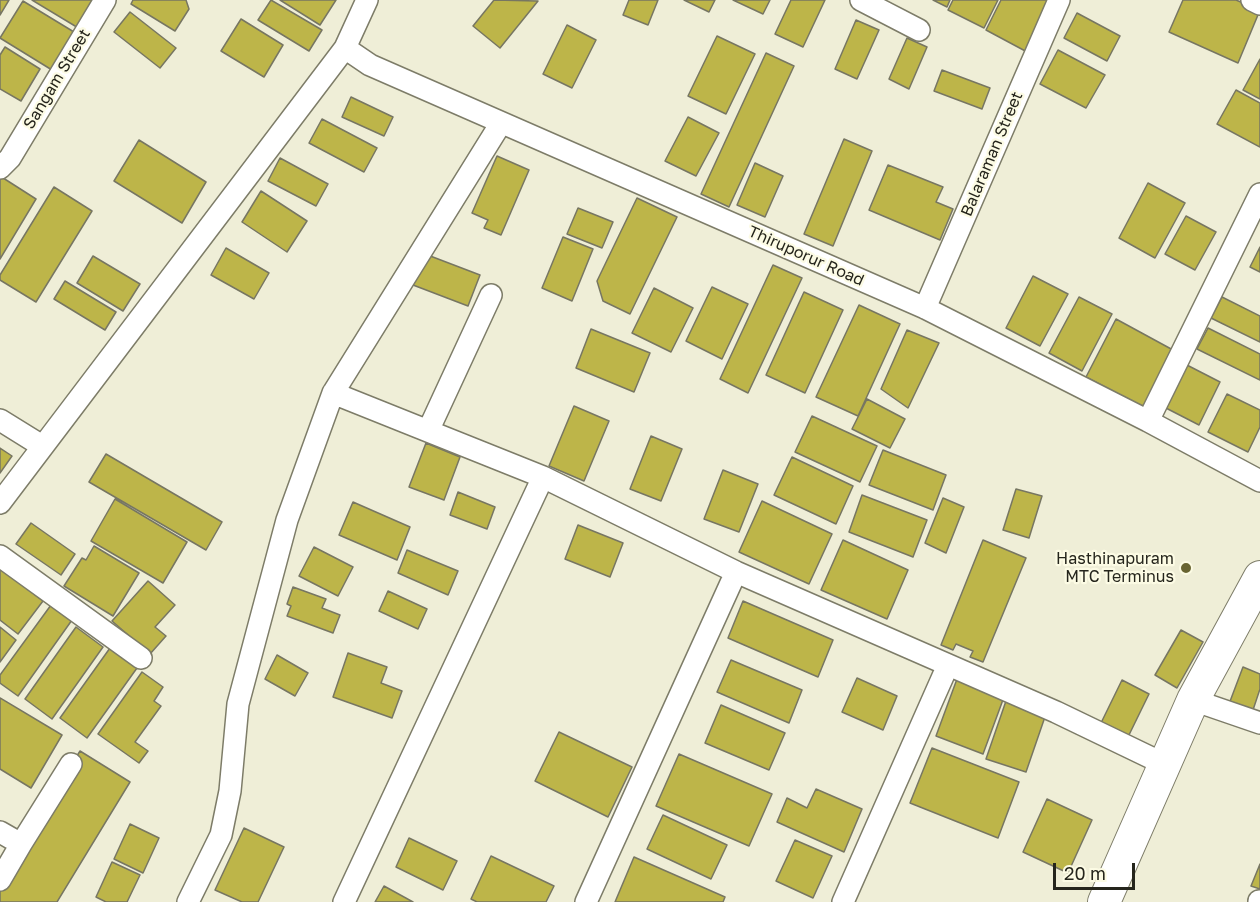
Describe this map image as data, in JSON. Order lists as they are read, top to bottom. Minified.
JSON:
{"streets":{"street":["Sangam Street","Balaraman Street","Thiruporur Road"]},"crossings":[["Balaraman Street","Thiruporur Road"]],"places":["Hasthinapuram MTC Terminus"],"scale_bar":"20 m"}
